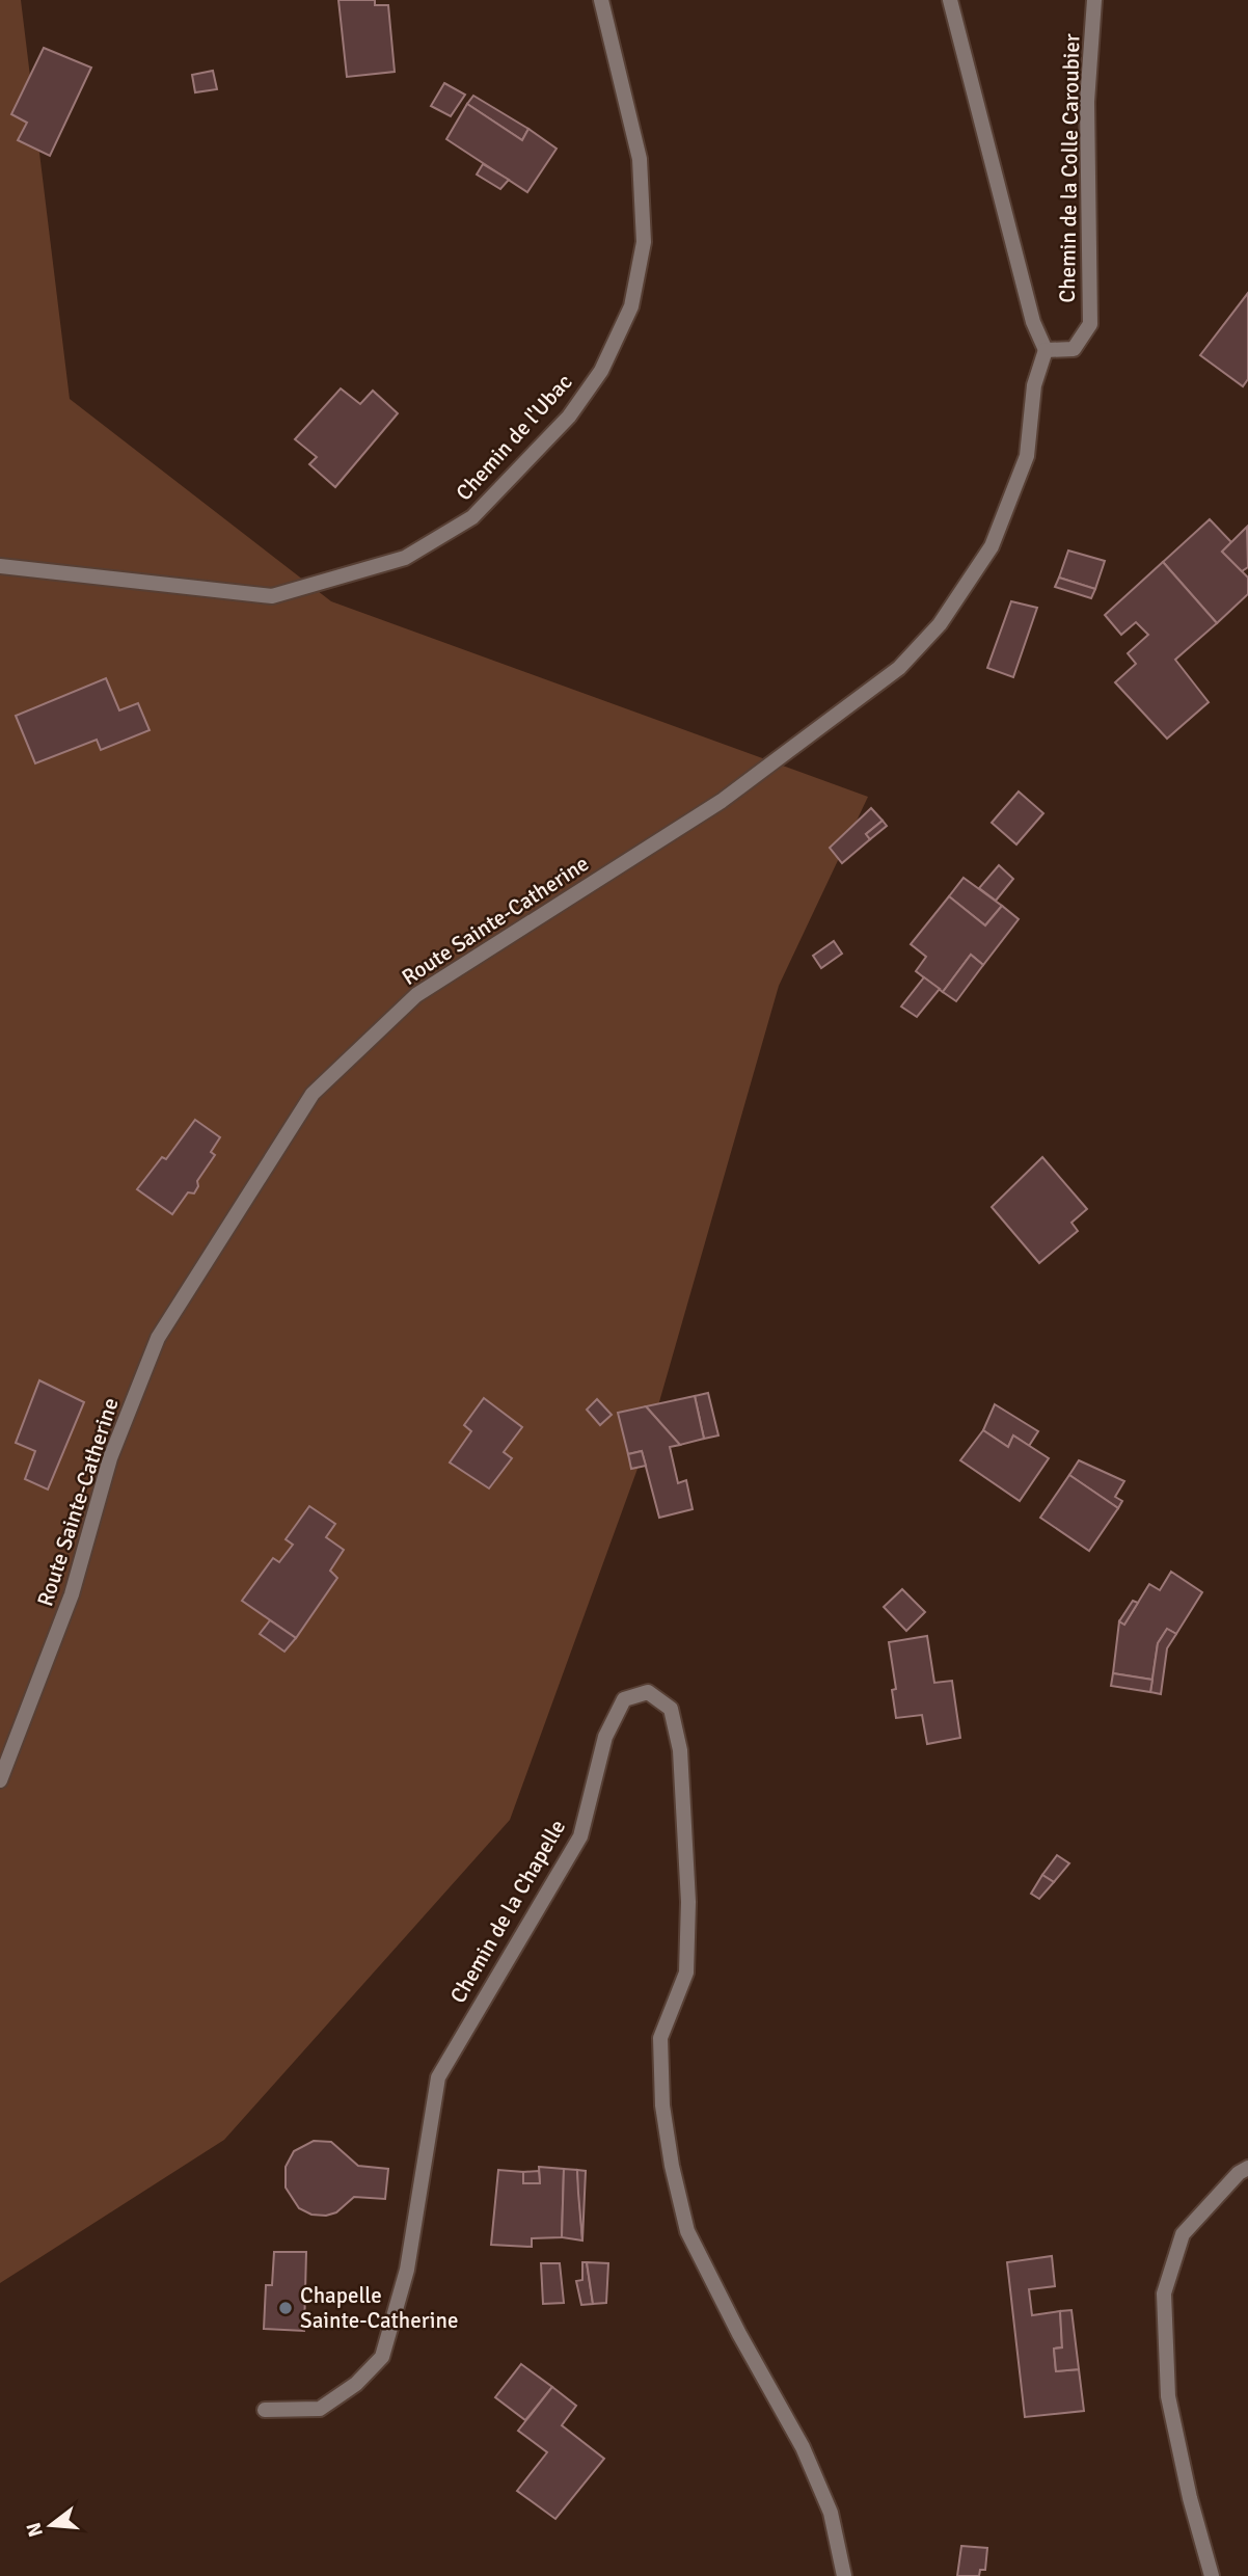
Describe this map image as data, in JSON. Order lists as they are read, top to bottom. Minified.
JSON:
{"streets":{"street":["Chemin de la Colle Caroubier","Chemin de l'Ubac","Route Sainte-Catherine","Chemin de la Chapelle"]},"crossings":[["Chemin de la Colle Caroubier","Route Sainte-Catherine"]],"places":["Chapelle Sainte-Catherine"],"north":"left"}
